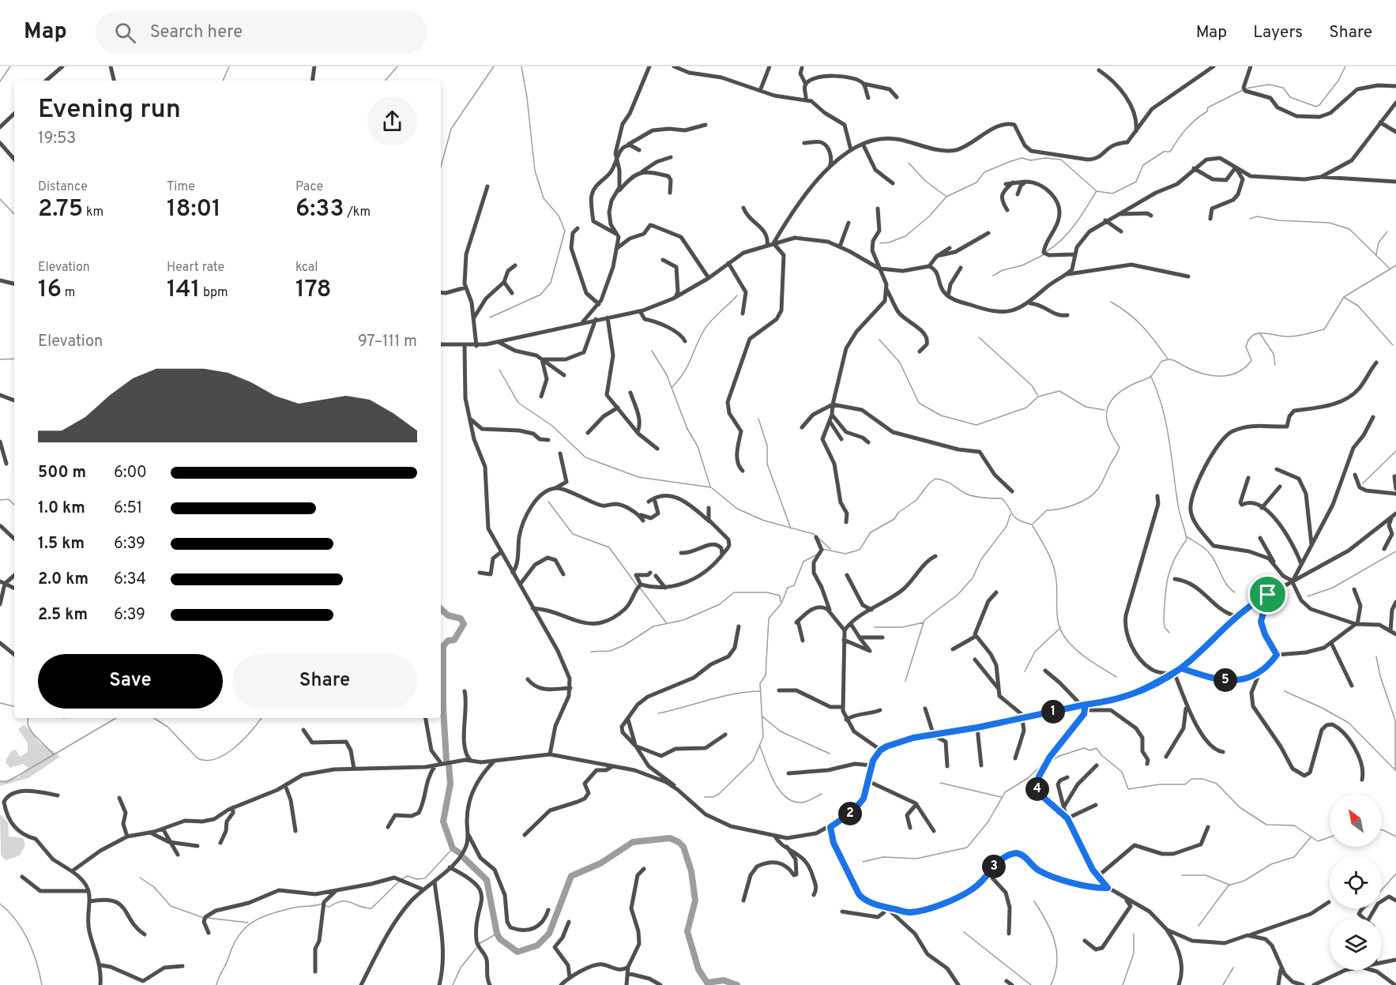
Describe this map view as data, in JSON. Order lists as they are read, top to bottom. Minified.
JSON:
{"north":"top left","page":{"header":"Map","search":"Search here","nav":["Map","Layers","Share"],"heading":["Evening run","19:53"],"stats":[["Distance","2.75 km"],["Time","18:01"],["Pace","6:33 /km"],["Elevation","16 m"],["Heart rate","141 bpm"],["kcal","178"]],"chart":["Elevation","97–111 m"],"list":[{"name":"500 m","note":"6:00"},{"name":"1.0 km","note":"6:51"},{"name":"1.5 km","note":"6:39"},{"name":"2.0 km","note":"6:34"},{"name":"2.5 km","note":"6:39"}],"buttons":["Save","Share"],"pins":["5","1","4","2","3"]}}
